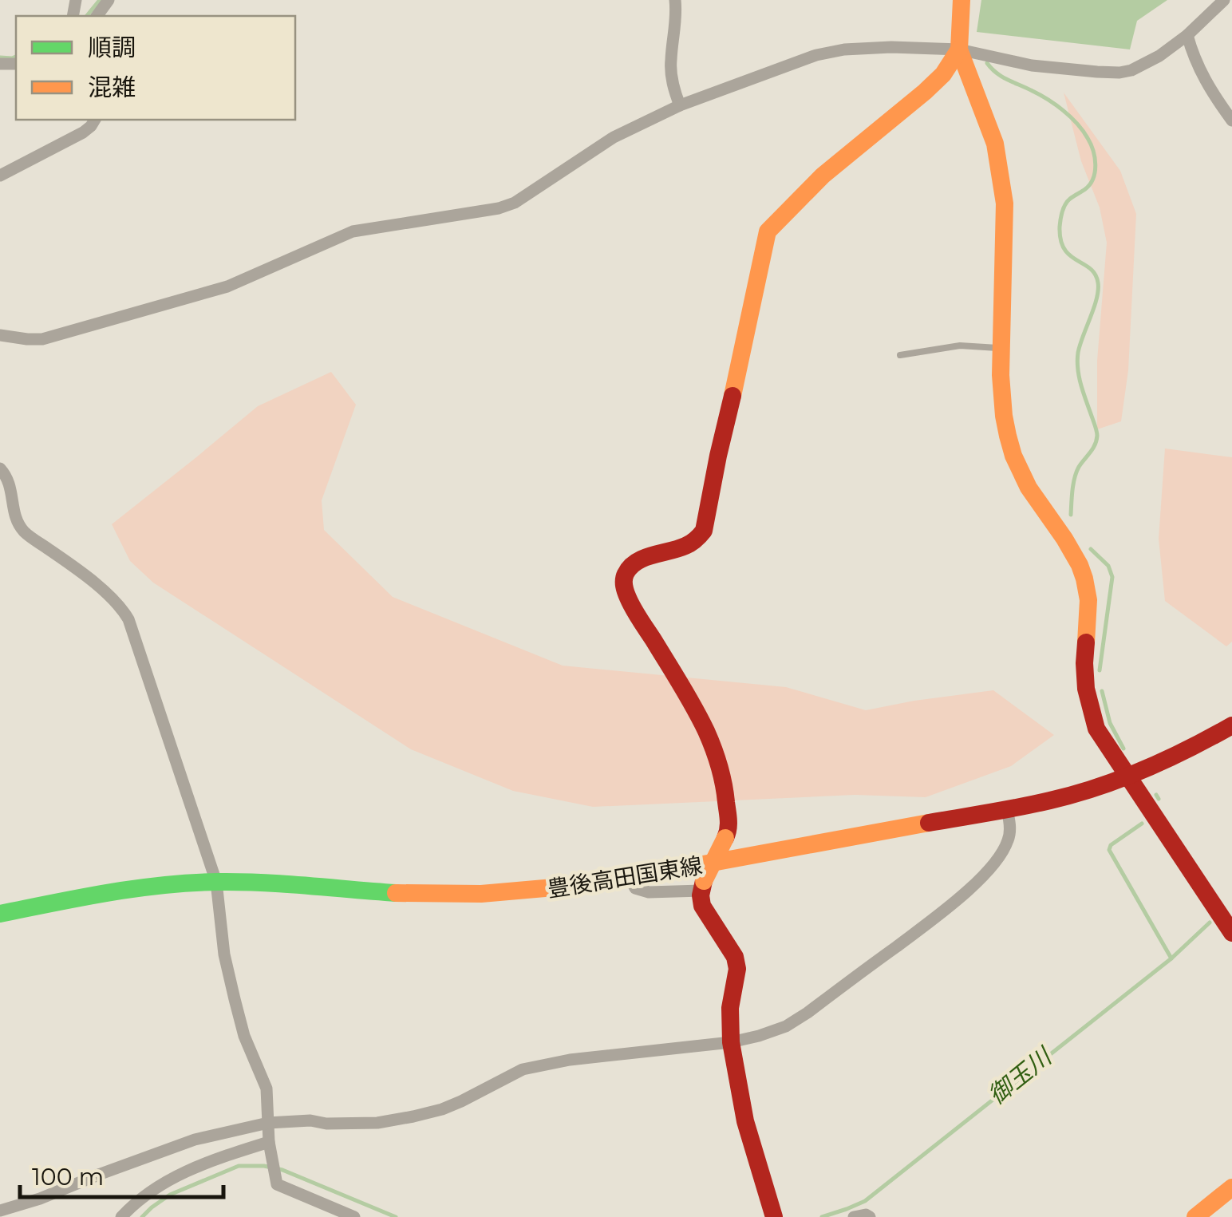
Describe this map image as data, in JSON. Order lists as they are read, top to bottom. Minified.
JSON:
{"streets":{"street":["豊後高田国東線"]},"water":["御玉川"],"legend":["順調","混雑"],"scale_bar":"100 m"}
